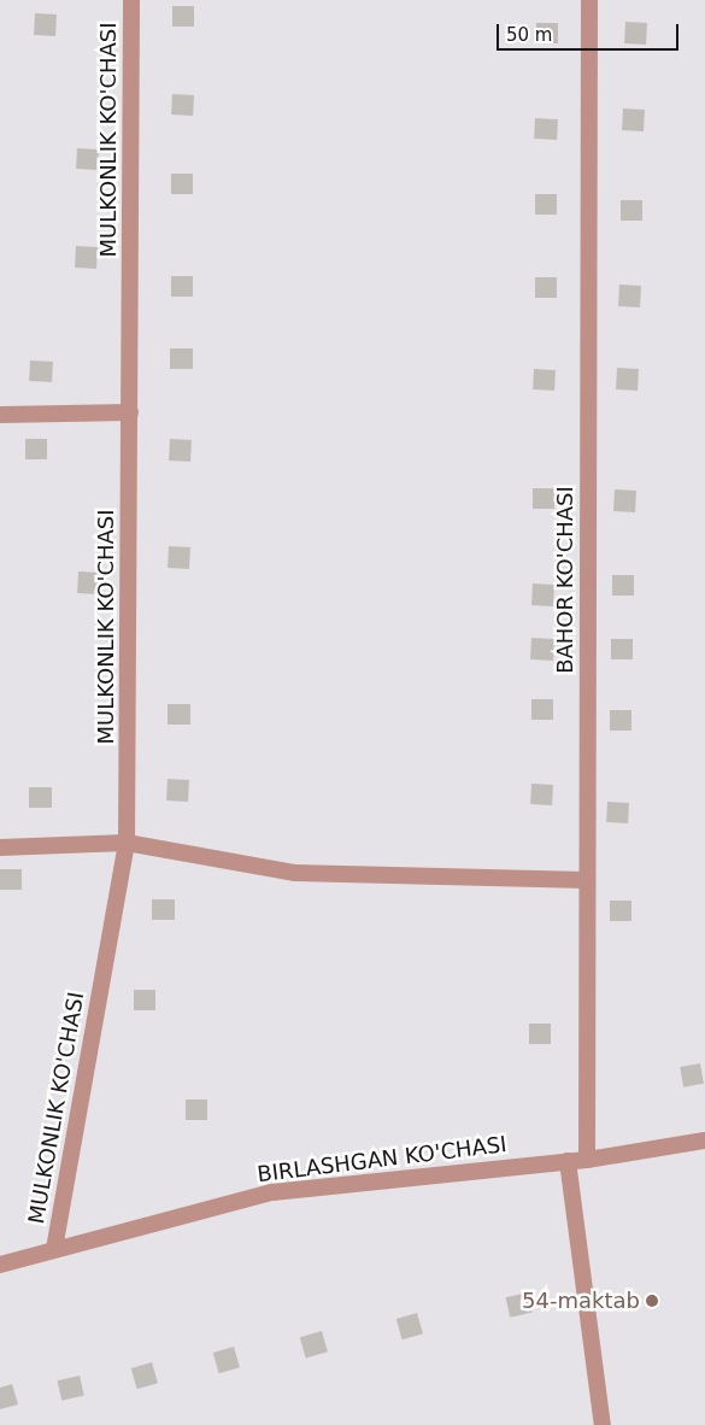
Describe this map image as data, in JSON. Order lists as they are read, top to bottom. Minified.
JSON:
{"streets":{"street":["MULKONLIK KO'CHASI","BAHOR KO'CHASI","BIRLASHGAN KO'CHASI"]},"crossings":[["MULKONLIK KO'CHASI","BIRLASHGAN KO'CHASI"],["BAHOR KO'CHASI","BIRLASHGAN KO'CHASI"]],"places":["54-maktab"],"scale_bar":"50 m"}
